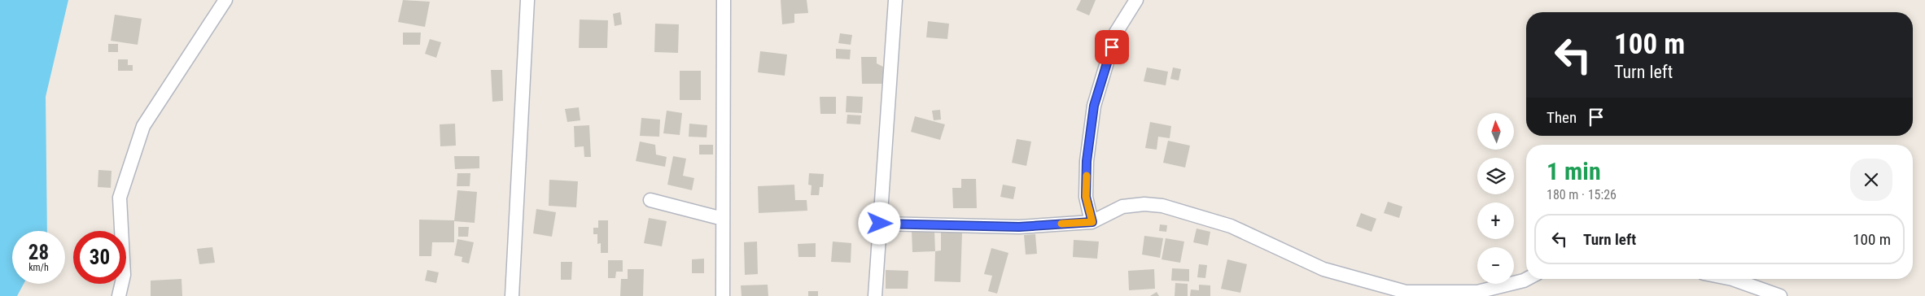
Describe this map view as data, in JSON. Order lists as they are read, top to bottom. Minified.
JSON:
{"north":"top","page":{"turn":["100 m","Turn left"],"then":"Then","map_buttons":["+","−"],"heading":["1 min","180 m · 15:26"],"list":[{"name":"Turn left","value":"100 m"}],"speed":"28 km/h","limit":"30"}}
